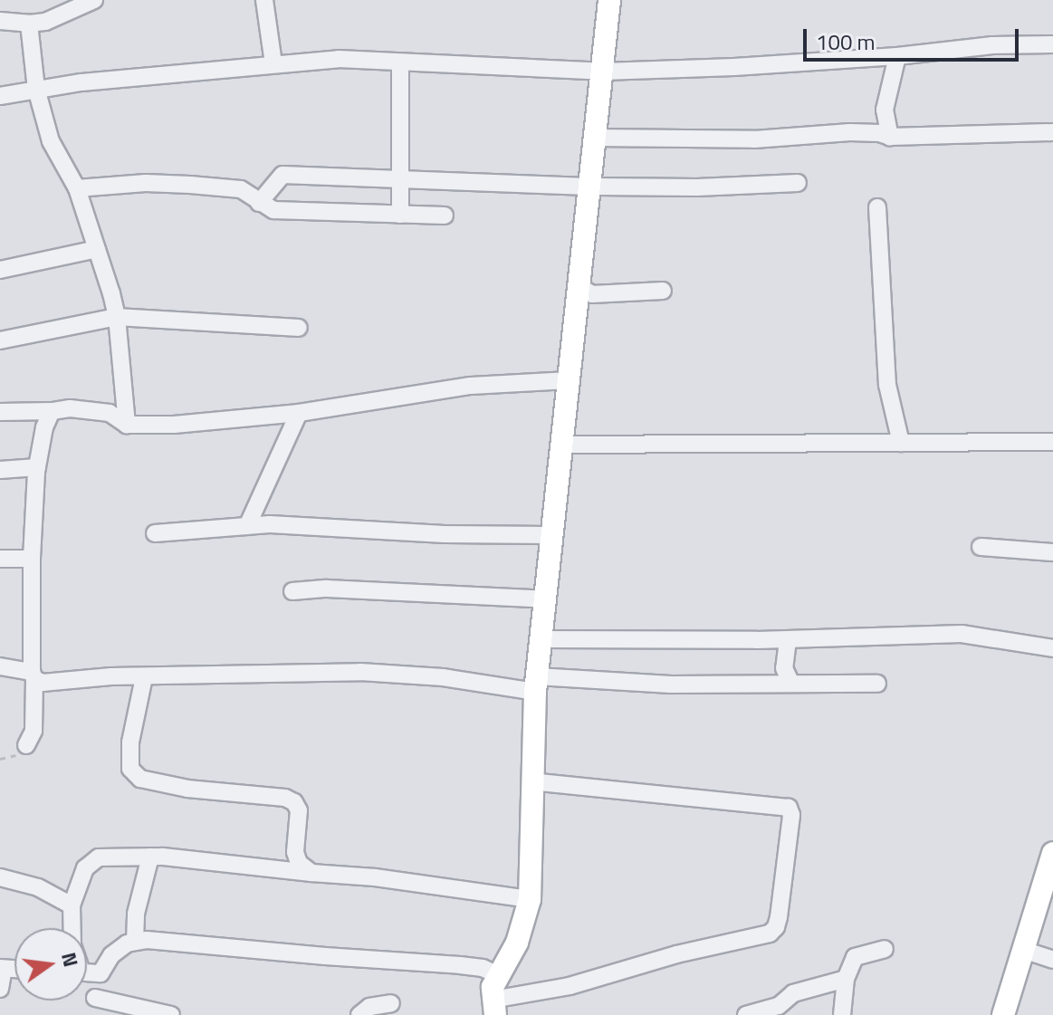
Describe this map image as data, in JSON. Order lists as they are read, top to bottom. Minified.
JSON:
{"scale_bar":"100 m","north":"right"}
